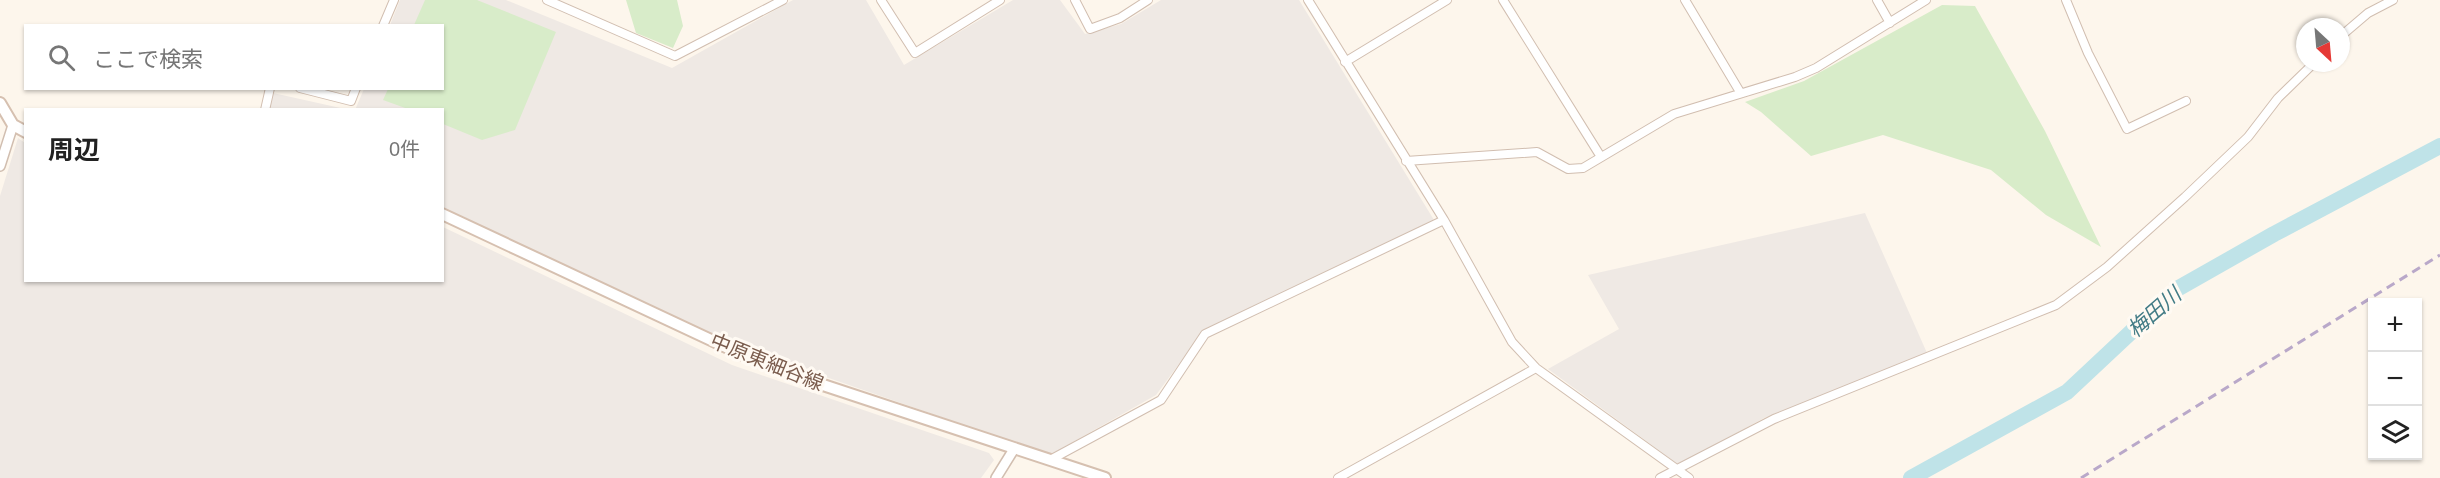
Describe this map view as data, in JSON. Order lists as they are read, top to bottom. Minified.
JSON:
{"streets":{"main road":["中原東細谷線"]},"water":["梅田川"],"north":"bottom right","page":{"search":"ここで検索","heading":["周辺","0件"],"map_buttons":["+","−"]}}
